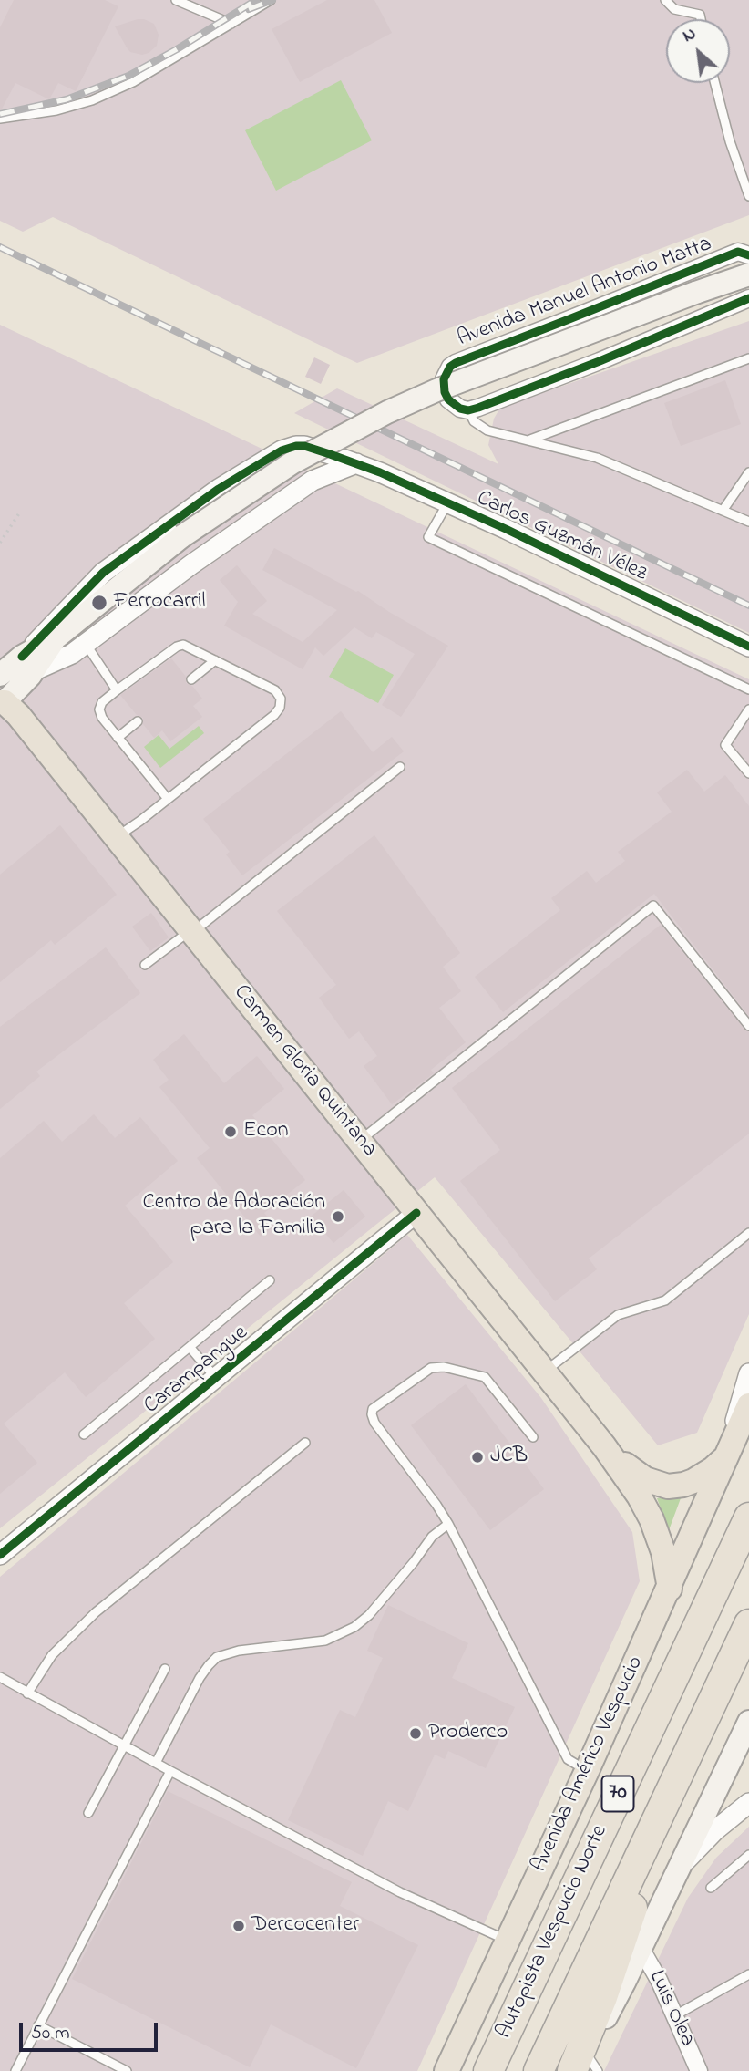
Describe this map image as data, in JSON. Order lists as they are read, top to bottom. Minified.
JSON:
{"streets":{"highway":["70","Autopista Vespucio Norte"],"main road":["Avenida Manuel Antonio Matta","Carmen Gloria Quintana","Avenida Américo Vespucio"],"street":["Carlos Guzmán Vélez","Carampangue","Luis Olea"]},"crossings":[["Avenida Manuel Antonio Matta","Carlos Guzmán Vélez"],["Avenida Manuel Antonio Matta","Carmen Gloria Quintana"],["Carmen Gloria Quintana","Carampangue"],["Carmen Gloria Quintana","Avenida Américo Vespucio"]],"places":["Ferrocarril","Econ","Centro de Adoración para la Familia","JCB","Proderco","Dercocenter"],"scale_bar":"50 m","north":"top left"}
